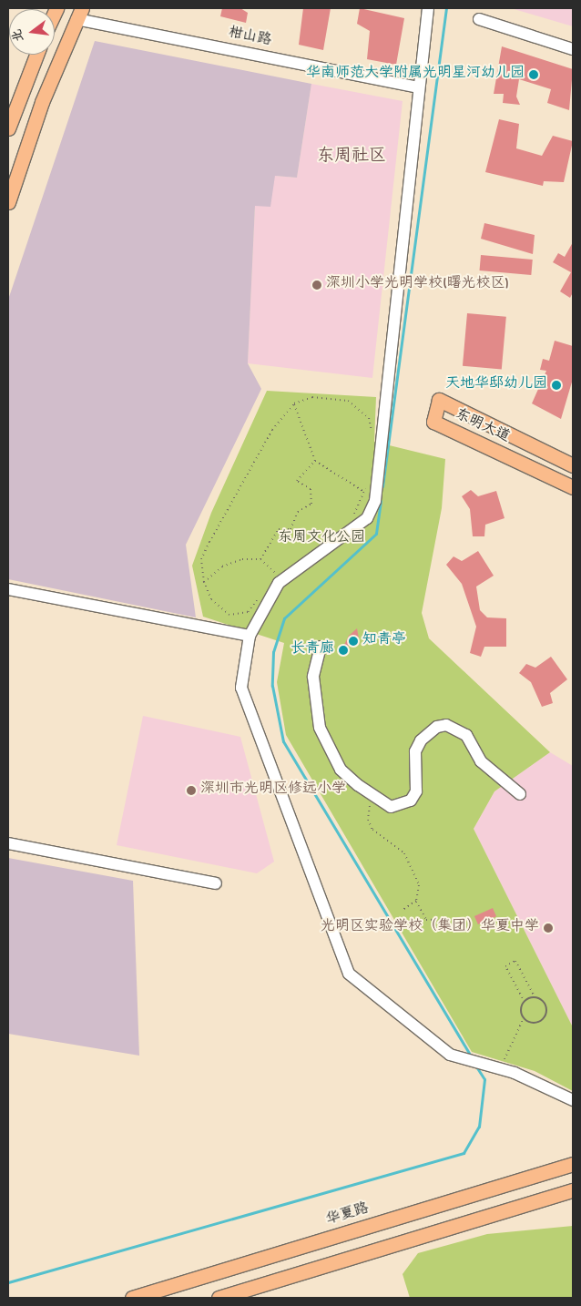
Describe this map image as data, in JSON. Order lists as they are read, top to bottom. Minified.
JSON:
{"streets":{"main road":["东明大道","华夏路"],"street":["柑山路"]},"districts":["东周社区"],"parks":["东周文化公园"],"places":["华南师范大学附属光明星河幼儿园","深圳小学光明学校(曙光校区)","天地华邸幼儿园","知青亭","长青廊","深圳市光明区修远小学","光明区实验学校（集团）华夏中学"],"north":"left"}
